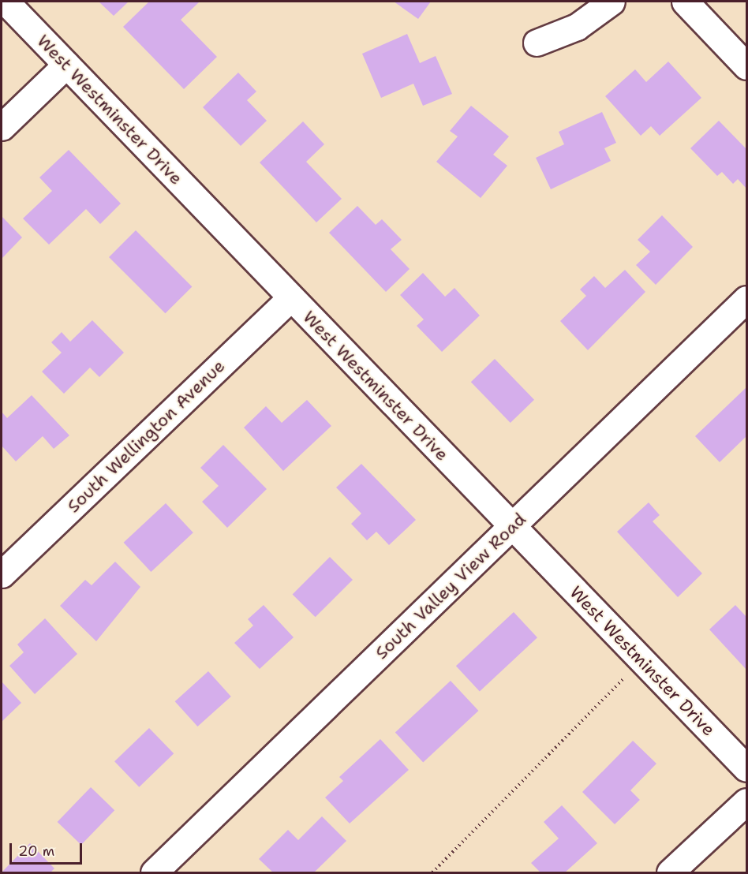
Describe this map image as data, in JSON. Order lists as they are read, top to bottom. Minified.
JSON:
{"streets":{"street":["West Westminster Drive","South Wellington Avenue","South Valley View Road"]},"crossings":[["West Westminster Drive","South Wellington Avenue"],["West Westminster Drive","South Valley View Road"]],"scale_bar":"20 m"}
